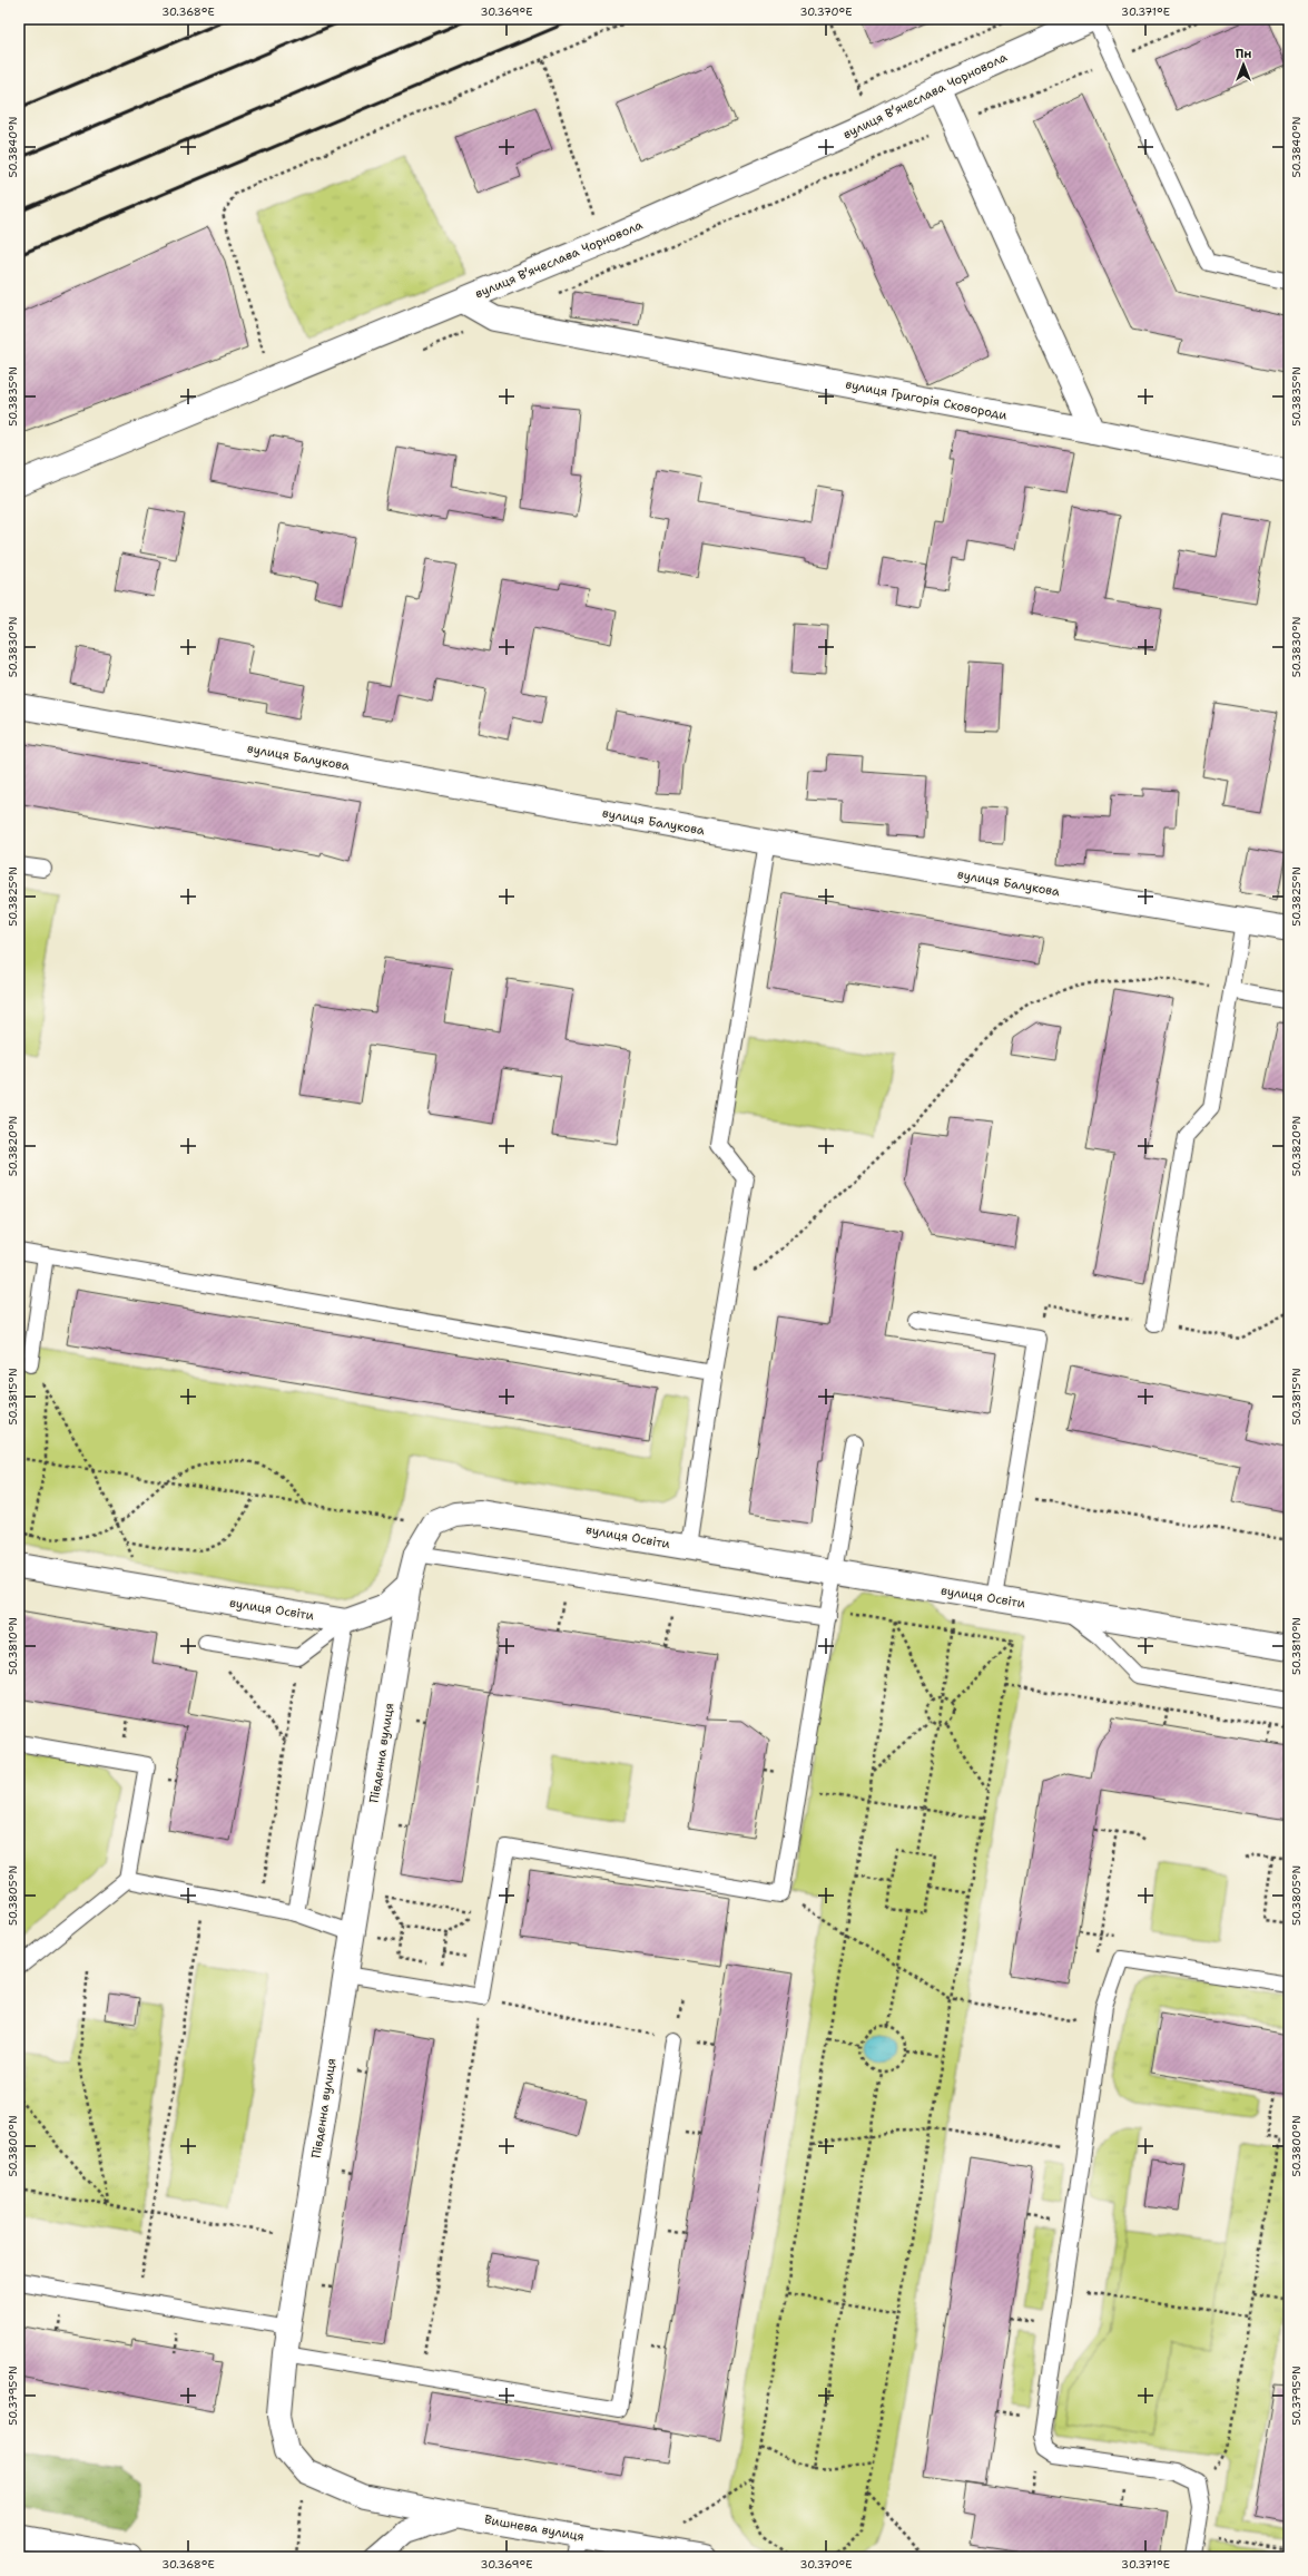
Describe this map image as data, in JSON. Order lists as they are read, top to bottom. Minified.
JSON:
{"streets":{"street":["вулиця Вʼячеслава Чорновола","вулиця Григорія Сковороди","вулиця Балукова","вулиця Освіти","Південна вулиця","Вишнева вулиця"]},"crossings":[["вулиця Вʼячеслава Чорновола","вулиця Григорія Сковороди"],["вулиця Освіти","Південна вулиця"],["Південна вулиця","Вишнева вулиця"]],"north":"top","coordinates":["30.368°E","30.369°E","30.370°E","30.371°E","50.3840°N","50.3835°N","50.3830°N","50.3825°N","50.3820°N","50.3815°N","50.3810°N","50.3805°N","50.3800°N","50.3795°N"]}
